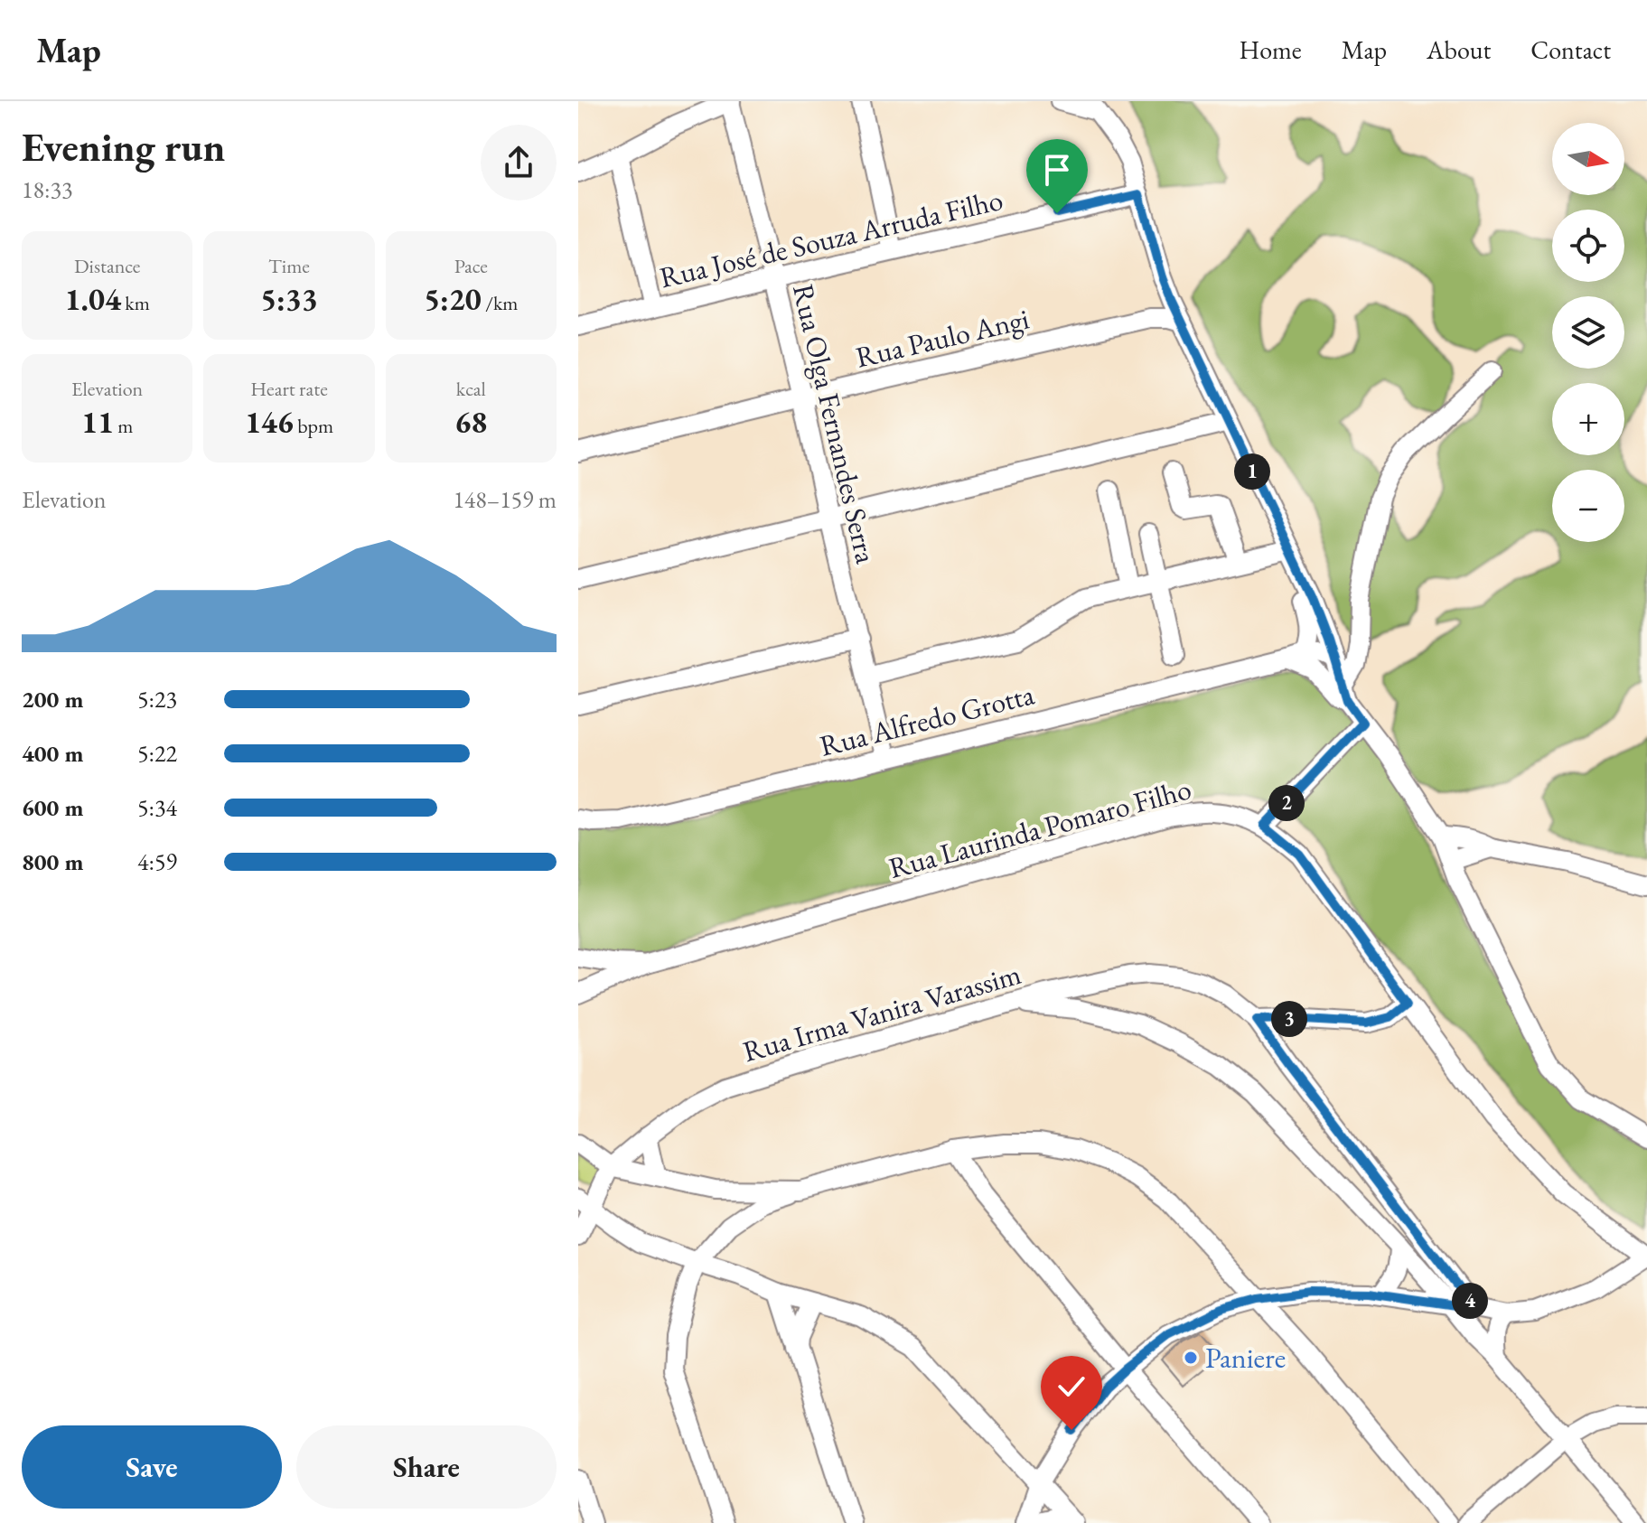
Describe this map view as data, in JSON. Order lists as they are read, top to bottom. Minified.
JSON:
{"streets":{"street":["Rua José de Souza Arruda Filho","Rua Paulo Angi","Rua Olga Fernandes Serra","Rua Alfredo Grotta","Rua Laurinda Pomaro Filho","Rua Irma Vanira Varassim"]},"crossings":[["Rua José de Souza Arruda Filho","Rua Olga Fernandes Serra"],["Rua Paulo Angi","Rua Olga Fernandes Serra"],["Rua Olga Fernandes Serra","Rua Alfredo Grotta"]],"places":["Paniere"],"north":"right","page":{"header":"Map","nav":["Home","Map","About","Contact"],"heading":["Evening run","18:33"],"map_buttons":["+","−"],"stats":[["Distance","1.04 km"],["Time","5:33"],["Pace","5:20 /km"],["Elevation","11 m"],["Heart rate","146 bpm"],["kcal","68"]],"pins":["1","2","3","4"],"chart":["Elevation","148–159 m"],"list":[{"name":"200 m","note":"5:23"},{"name":"400 m","note":"5:22"},{"name":"600 m","note":"5:34"},{"name":"800 m","note":"4:59"}],"buttons":["Save","Share"]}}
